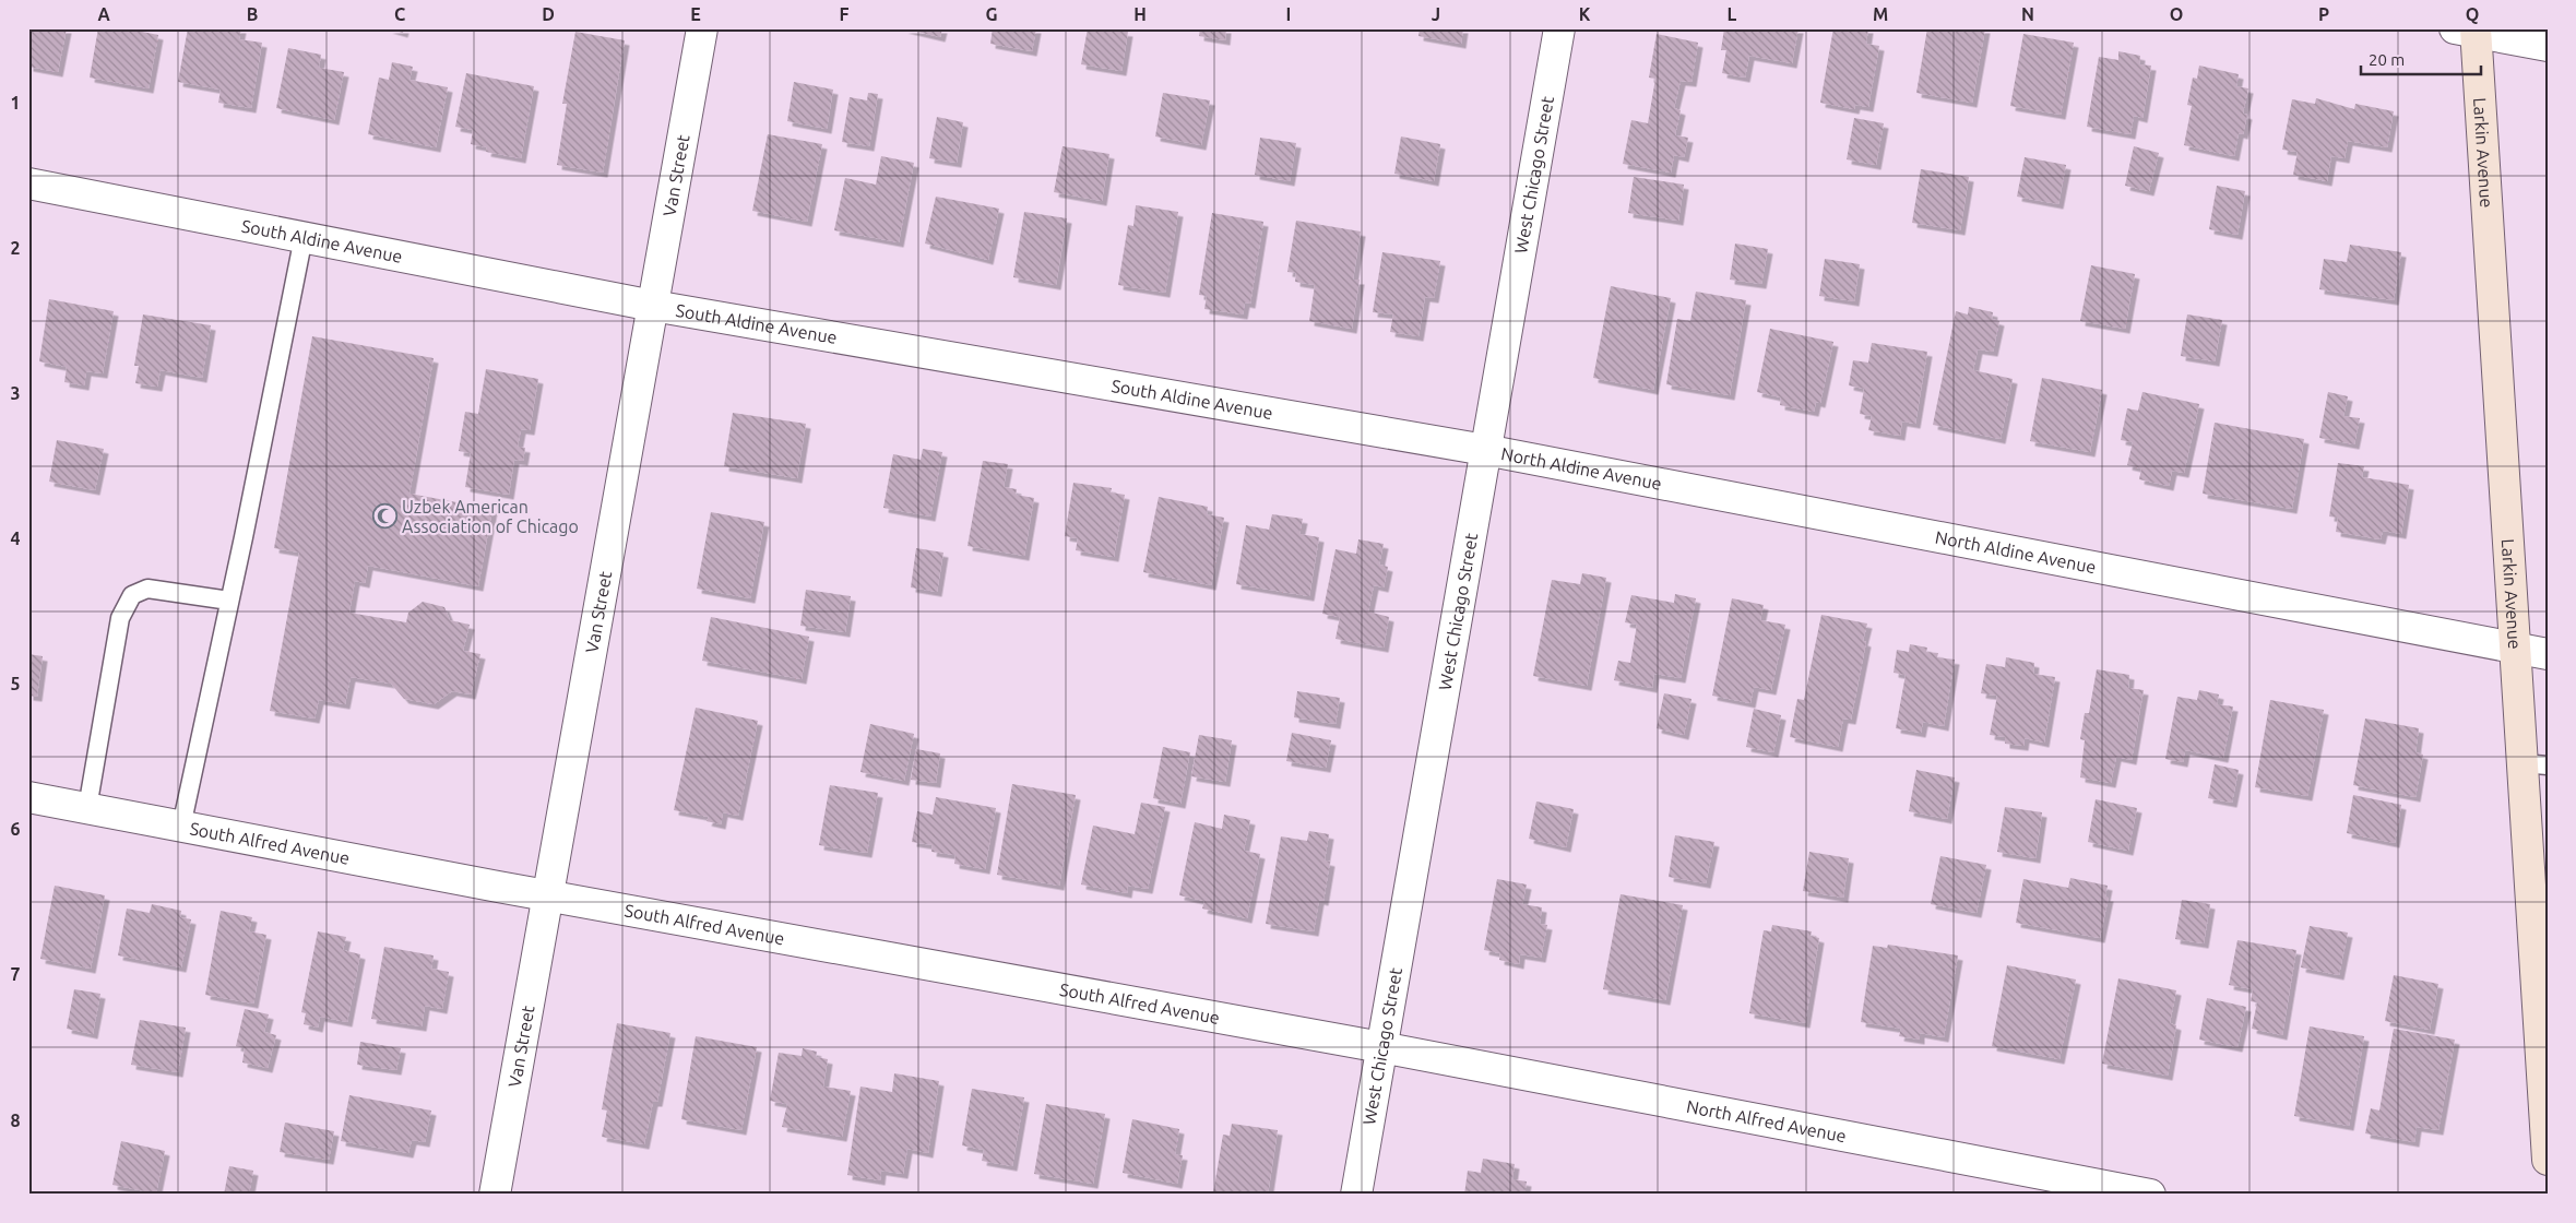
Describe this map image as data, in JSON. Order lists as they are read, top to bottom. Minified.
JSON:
{"streets":{"main road":["Larkin Avenue"],"street":["Van Street","West Chicago Street","South Aldine Avenue","North Aldine Avenue","South Alfred Avenue","North Alfred Avenue"]},"crossings":[["Larkin Avenue","North Aldine Avenue"],["Van Street","South Aldine Avenue"],["Van Street","South Alfred Avenue"],["West Chicago Street","South Aldine Avenue"],["West Chicago Street","North Aldine Avenue"],["West Chicago Street","South Alfred Avenue"],["West Chicago Street","North Alfred Avenue"],["South Aldine Avenue","North Aldine Avenue"],["South Alfred Avenue","North Alfred Avenue"]],"places":{"mosque":["Uzbek American Association of Chicago"]},"scale_bar":"20 m","grid":{"columns":["A","B","C","D","E","F","G","H","I","J","K","L","M","N","O","P","Q"],"rows":["1","2","3","4","5","6","7","8"]}}
